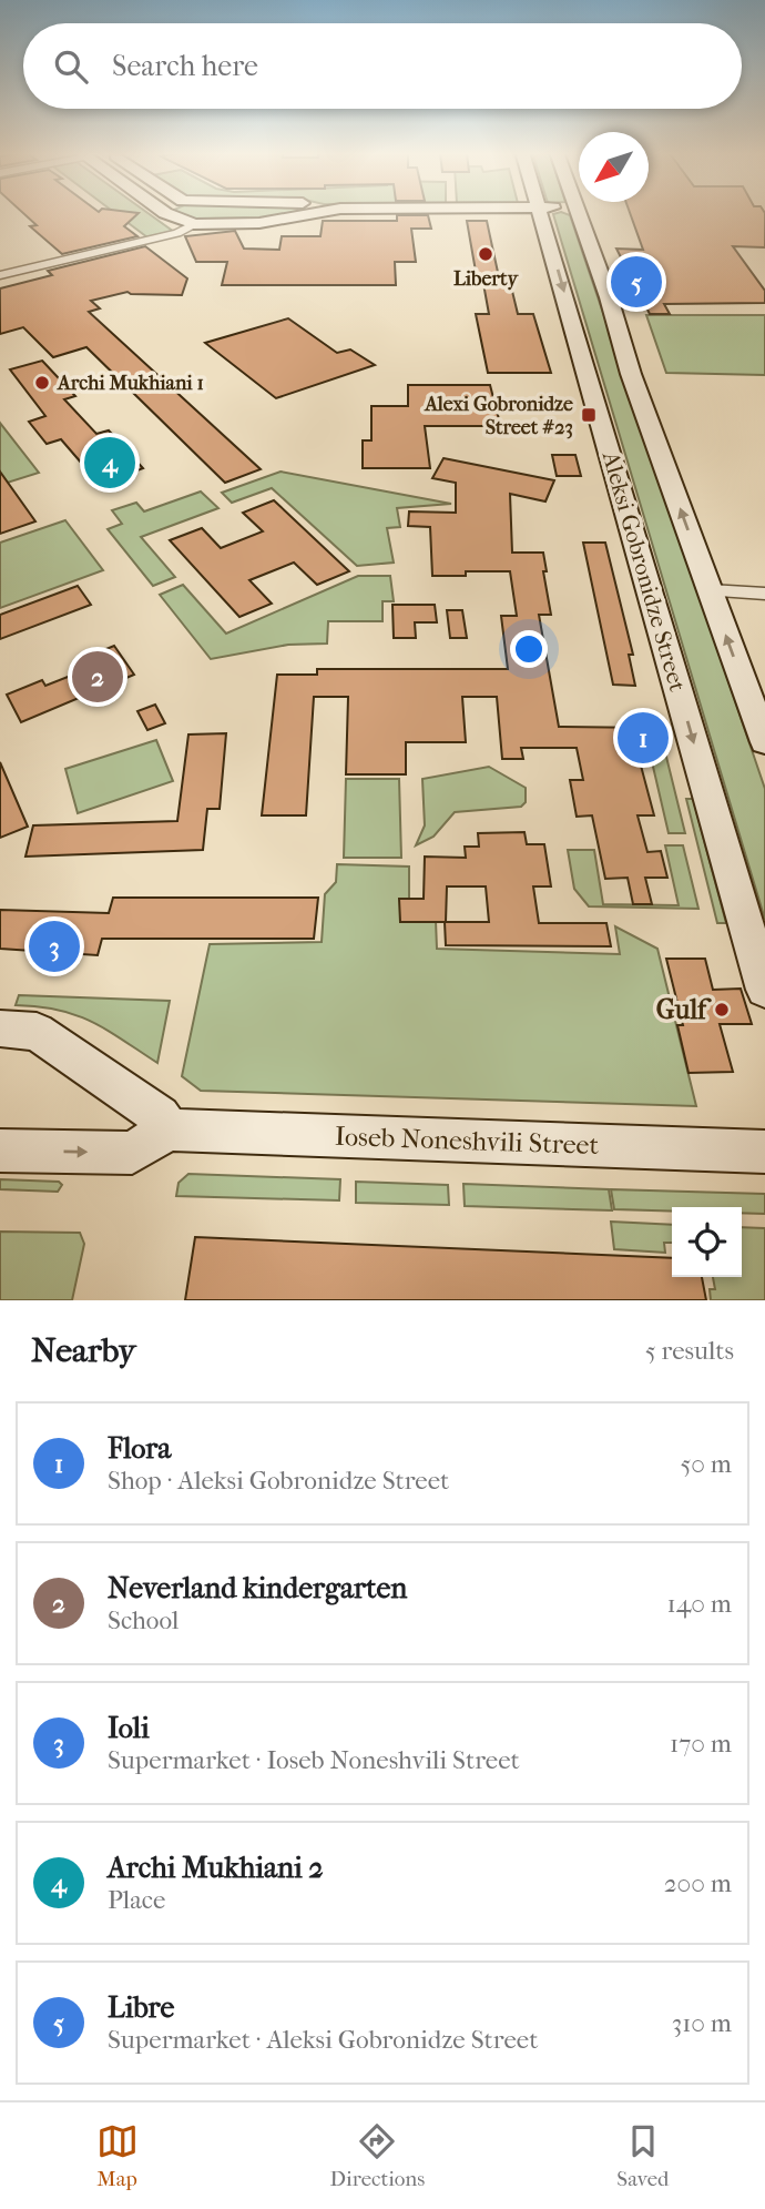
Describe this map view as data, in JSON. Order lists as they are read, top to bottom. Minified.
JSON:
{"streets":{"main road":["Aleksi Gobronidze Street","Ioseb Noneshvili Street"]},"places":{"other":["Liberty","Archi Mukhiani 1","Gulf"],"transit":["Alexi Gobronidze Street #23"]},"north":"bottom left","page":{"search":"Search here","pins":["5","4","2","1","3"],"heading":["Nearby","5 results"],"list":[{"mark":"1","name":"Flora","note":"Shop · Aleksi Gobronidze Street","value":"50 m"},{"mark":"2","name":"Neverland kindergarten","note":"School","value":"140 m"},{"mark":"3","name":"Ioli","note":"Supermarket · Ioseb Noneshvili Street","value":"170 m"},{"mark":"4","name":"Archi Mukhiani 2","note":"Place","value":"200 m"},{"mark":"5","name":"Libre","note":"Supermarket · Aleksi Gobronidze Street","value":"310 m"}],"nav":["Map","Directions","Saved"]}}
